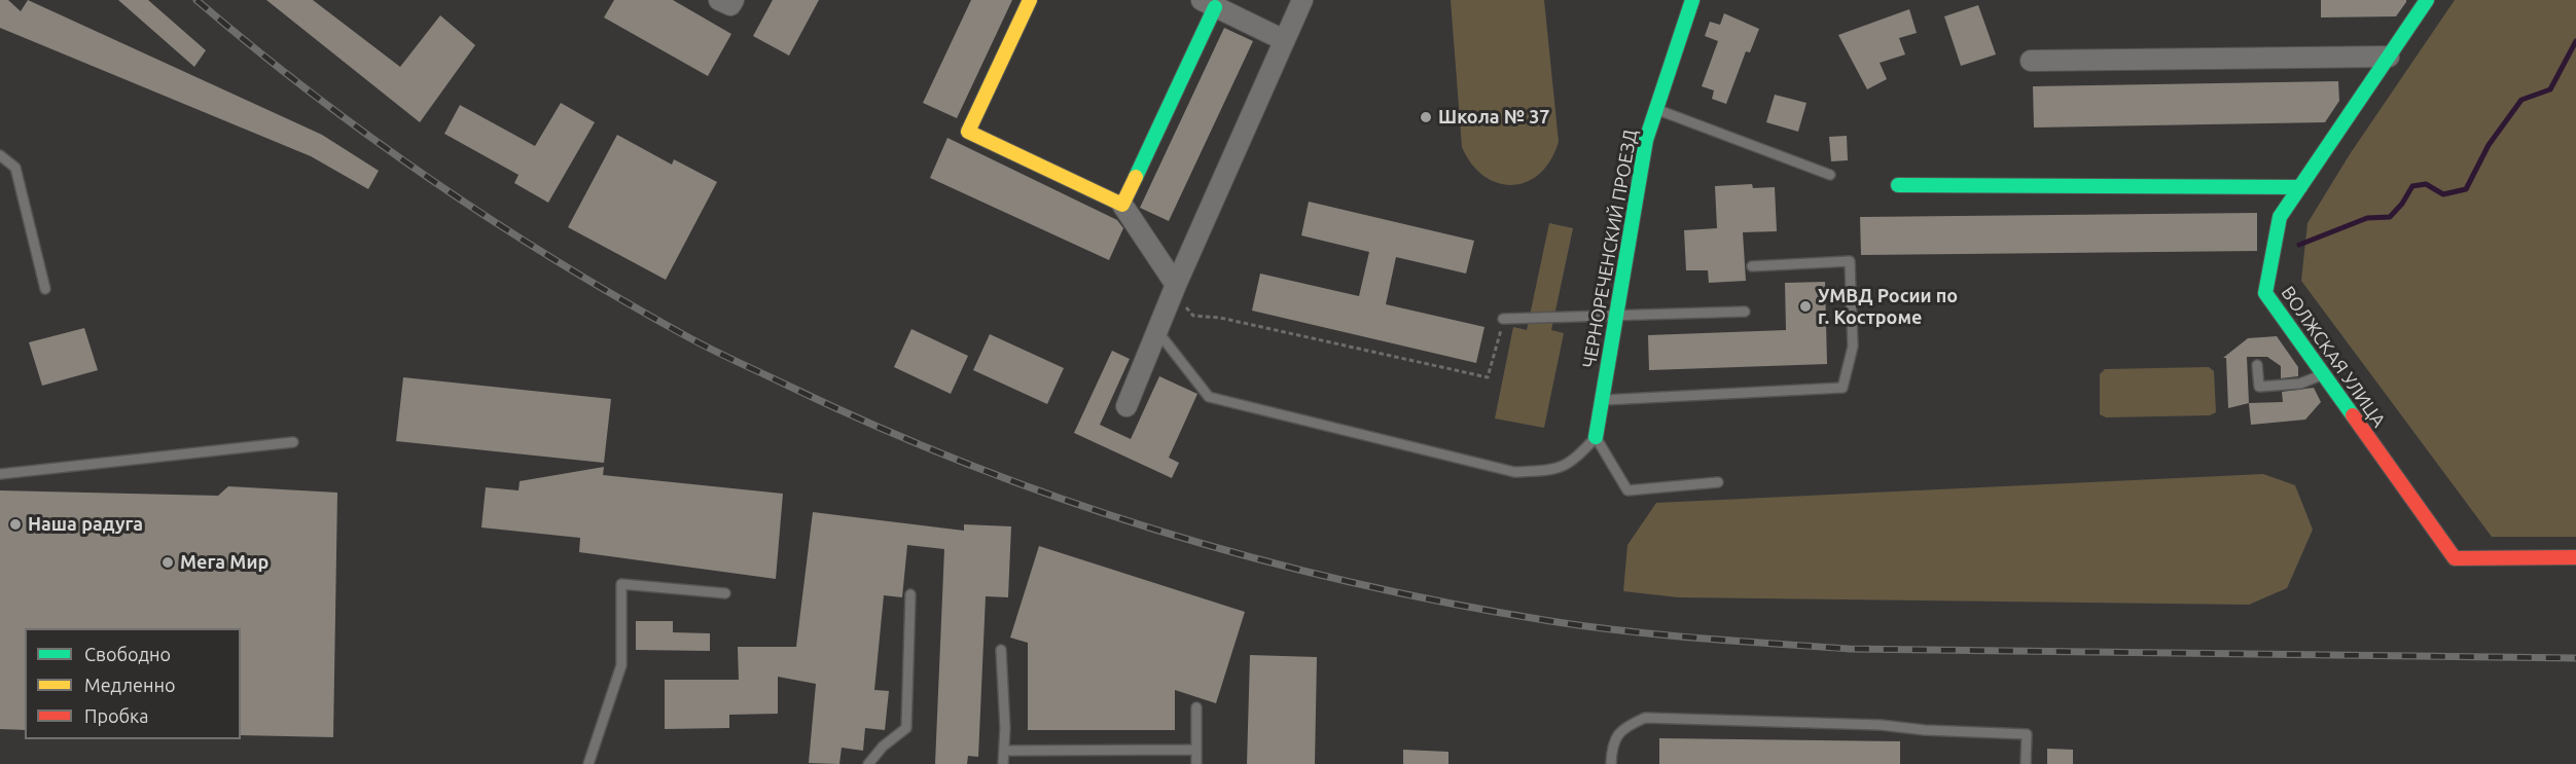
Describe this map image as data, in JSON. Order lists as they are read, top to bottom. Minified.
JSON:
{"streets":{"street":["ЧЕРНОРЕЧЕНСКИЙ ПРОЕЗД","ВОЛЖСКАЯ УЛИЦА"]},"places":["Школа № 37","УМВД Росии по г. Костроме","Наша радуга","Мега Мир"],"legend":["Свободно","Медленно","Пробка"]}
